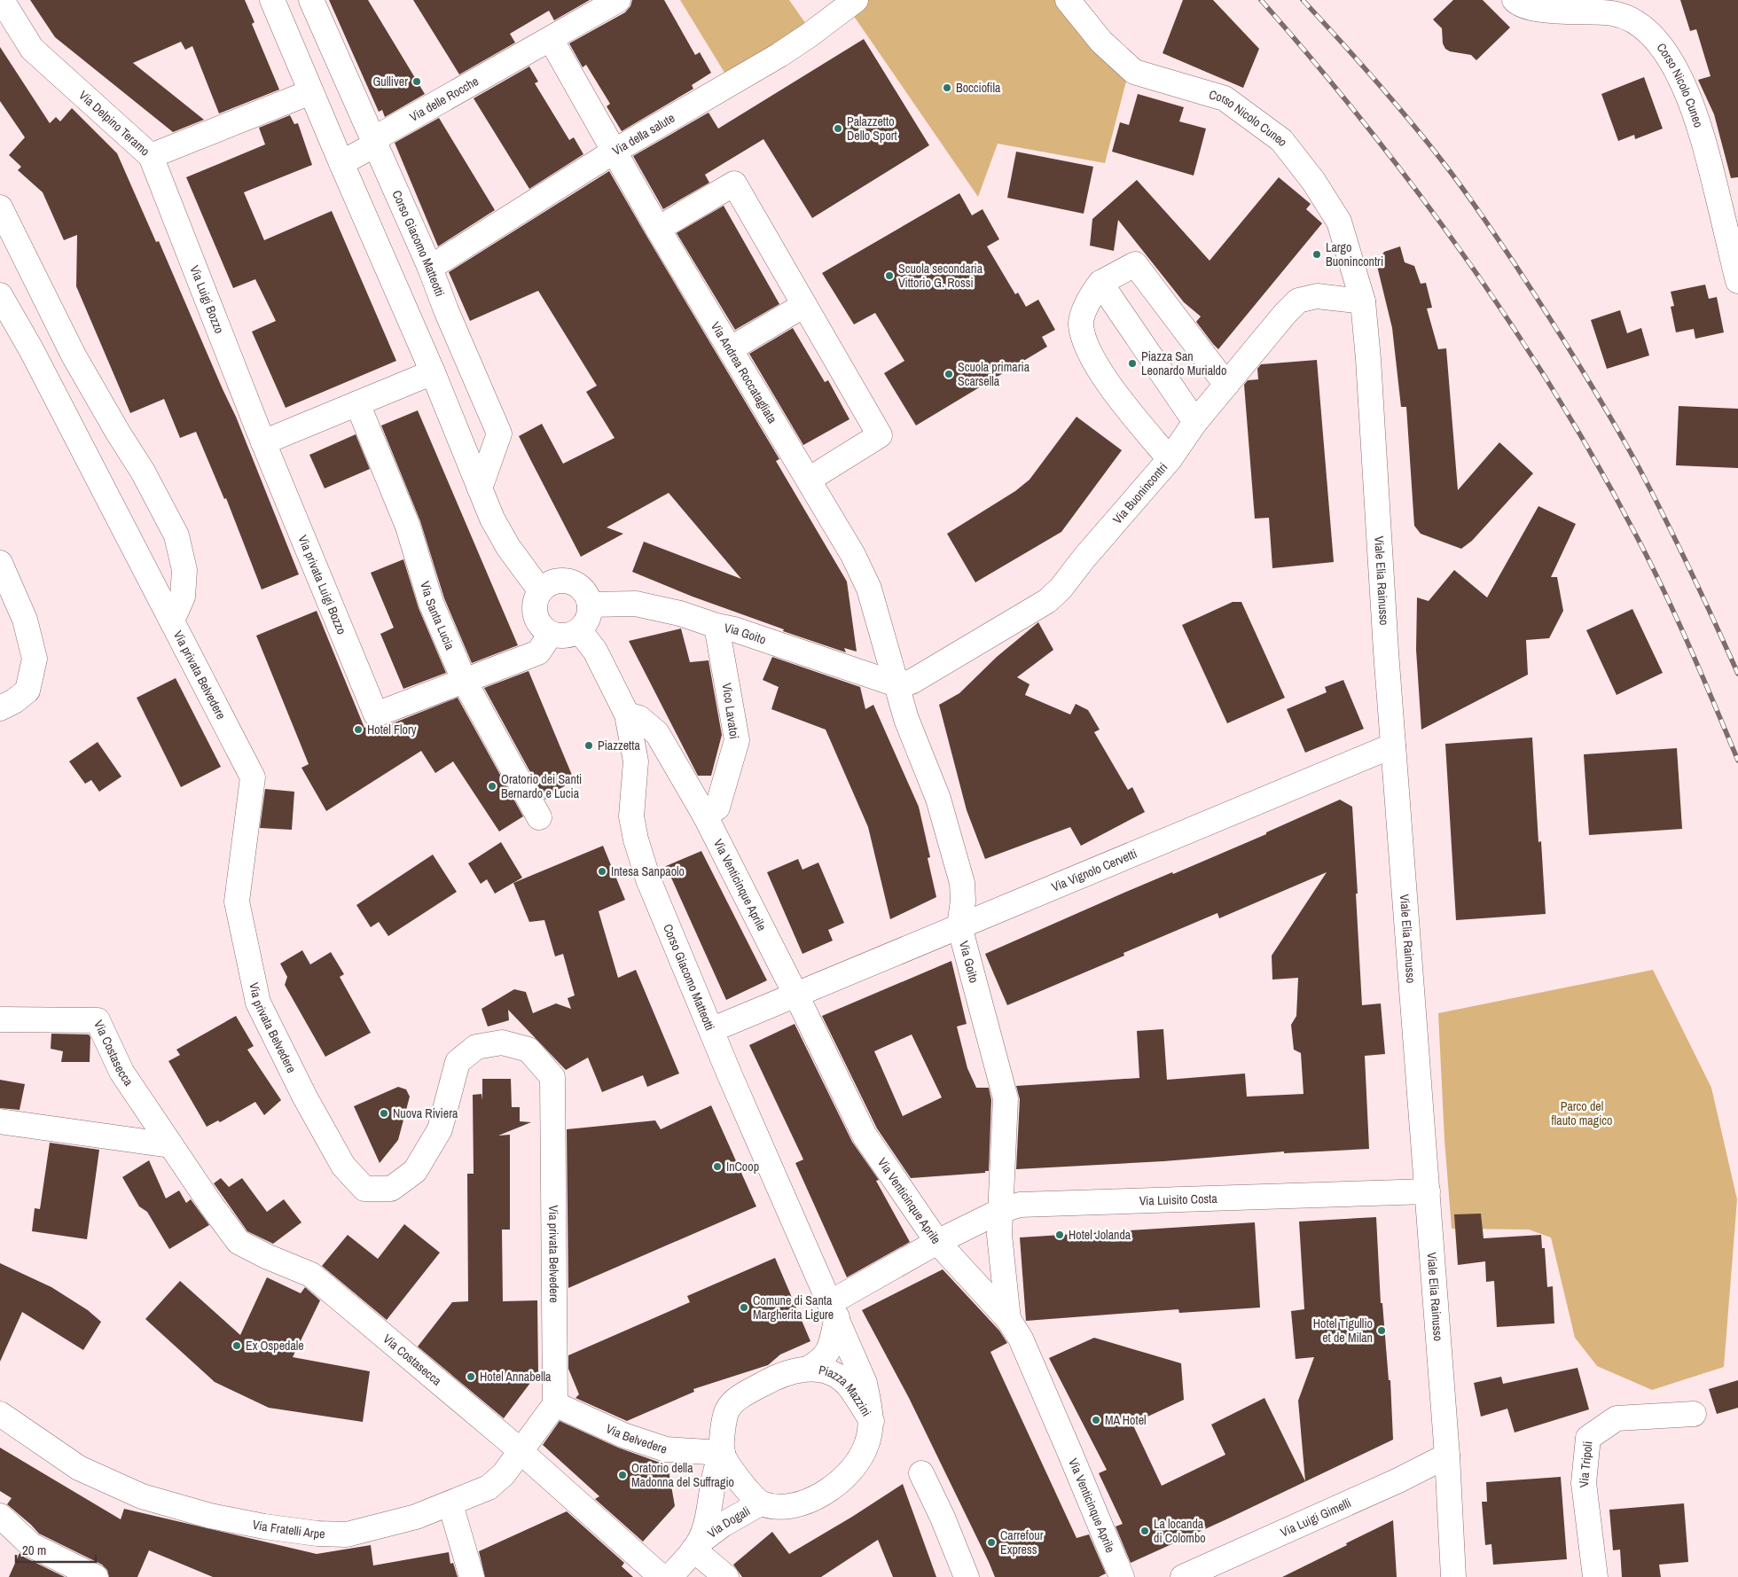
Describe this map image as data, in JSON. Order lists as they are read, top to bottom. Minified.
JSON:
{"streets":{"street":["Corso Nicolo Cuneo","Via delle Rocche","Via Delpino Teramo","Via della salute","Corso Giacomo Matteotti","Via Luigi Bozzo","Via Andrea Roccatagliata","Via Buonincontri","Viale Elia Rainusso","Via privata Luigi Bozzo","Via Santa Lucia","Via Goito","Via privata Belvedere","Vico Lavatoi","Via Vignolo Cervetti","Via Venticinque Aprile","Via Costasecca","Via Luisito Costa","Piazza Mazzini","Via Belvedere","Via Tripoli","Via Luigi Gimelli","Via Dogali","Via Fratelli Arpe"]},"crossings":[["Corso Nicolo Cuneo","Via Buonincontri"],["Corso Nicolo Cuneo","Viale Elia Rainusso"],["Via delle Rocche","Corso Giacomo Matteotti"],["Via delle Rocche","Via Andrea Roccatagliata"],["Via Delpino Teramo","Via Luigi Bozzo"],["Via della salute","Corso Giacomo Matteotti"],["Via della salute","Via Andrea Roccatagliata"],["Corso Giacomo Matteotti","Via privata Luigi Bozzo"],["Corso Giacomo Matteotti","Via Goito"],["Corso Giacomo Matteotti","Via Vignolo Cervetti"],["Corso Giacomo Matteotti","Via Venticinque Aprile"],["Corso Giacomo Matteotti","Via Luisito Costa"],["Corso Giacomo Matteotti","Piazza Mazzini"],["Corso Giacomo Matteotti","Via Belvedere"],["Corso Giacomo Matteotti","Via Dogali"],["Via Luigi Bozzo","Via privata Luigi Bozzo"],["Via Andrea Roccatagliata","Via Buonincontri"],["Via Andrea Roccatagliata","Via Goito"],["Via Buonincontri","Viale Elia Rainusso"],["Via Buonincontri","Via Goito"],["Viale Elia Rainusso","Via Vignolo Cervetti"],["Viale Elia Rainusso","Via Luisito Costa"],["Viale Elia Rainusso","Via Luigi Gimelli"],["Via privata Luigi Bozzo","Via Santa Lucia"],["Via privata Luigi Bozzo","Via Goito"],["Via Goito","Vico Lavatoi"],["Via Goito","Via Vignolo Cervetti"],["Via Goito","Via Venticinque Aprile"],["Via Goito","Via Luisito Costa"],["Via privata Belvedere","Via Belvedere"],["Via privata Belvedere","Via Fratelli Arpe"],["Vico Lavatoi","Via Venticinque Aprile"],["Via Vignolo Cervetti","Via Venticinque Aprile"],["Via Venticinque Aprile","Via Luisito Costa"],["Via Costasecca","Via Fratelli Arpe"],["Piazza Mazzini","Via Belvedere"],["Piazza Mazzini","Via Dogali"],["Via Belvedere","Via Dogali"],["Via Belvedere","Via Fratelli Arpe"]],"parks":["Parco del flauto magico"],"places":["Gulliver","Bocciofila","Palazzetto Dello Sport","Largo Buonincontri","Scuola secondaria Vittorio G. Rossi","Piazza San Leonardo Murialdo","Scuola primaria Scarsella","Hotel Flory","Piazzetta","Oratorio dei Santi Bernardo e Lucia","Intesa Sanpaolo","Nuova Riviera","InCoop","Hotel Jolanda","Comune di Santa Margherita Ligure","Hotel Tigullio et de Milan","Ex Ospedale","Hotel Annabella","MA Hotel","Oratorio della Madonna del Suffragio","La locanda di Colombo","Carrefour Express"],"scale_bar":"20 m"}
